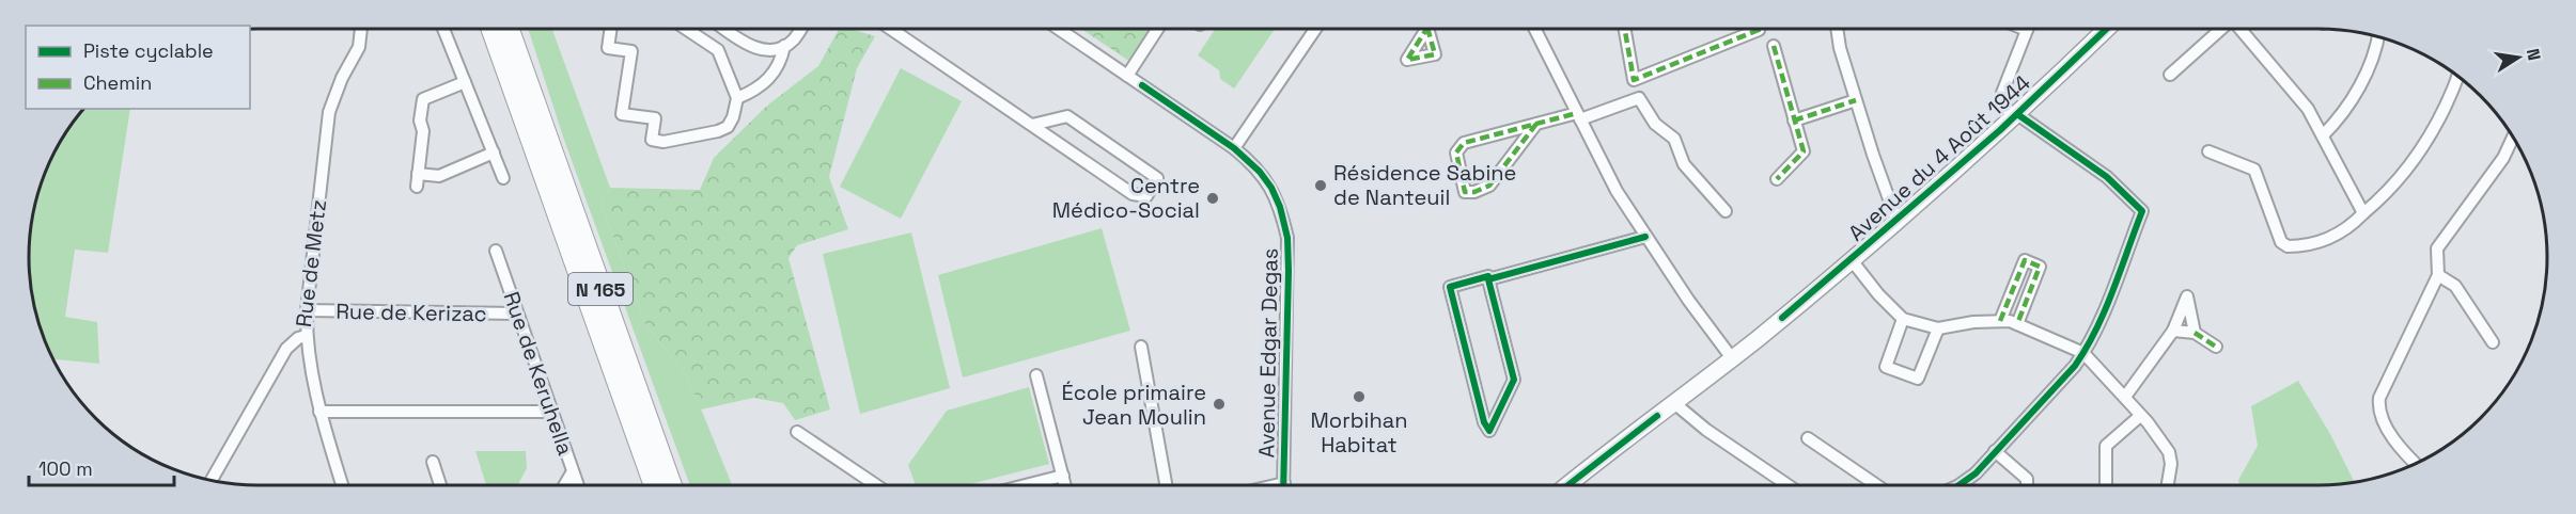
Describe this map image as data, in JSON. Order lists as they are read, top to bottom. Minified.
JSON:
{"streets":{"highway":["N 165"],"street":["Avenue du 4 Août 1944","Rue de Metz","Rue de Kerizac","Avenue Edgar Degas","Rue de Keruhella"]},"crossings":[["Rue de Metz","Rue de Kerizac"],["Rue de Kerizac","Rue de Keruhella"]],"places":["Résidence Sabine de Nanteuil","Centre Médico-Social","Morbihan Habitat","École primaire Jean Moulin"],"legend":["Piste cyclable","Chemin"],"scale_bar":"100 m","north":"right"}
